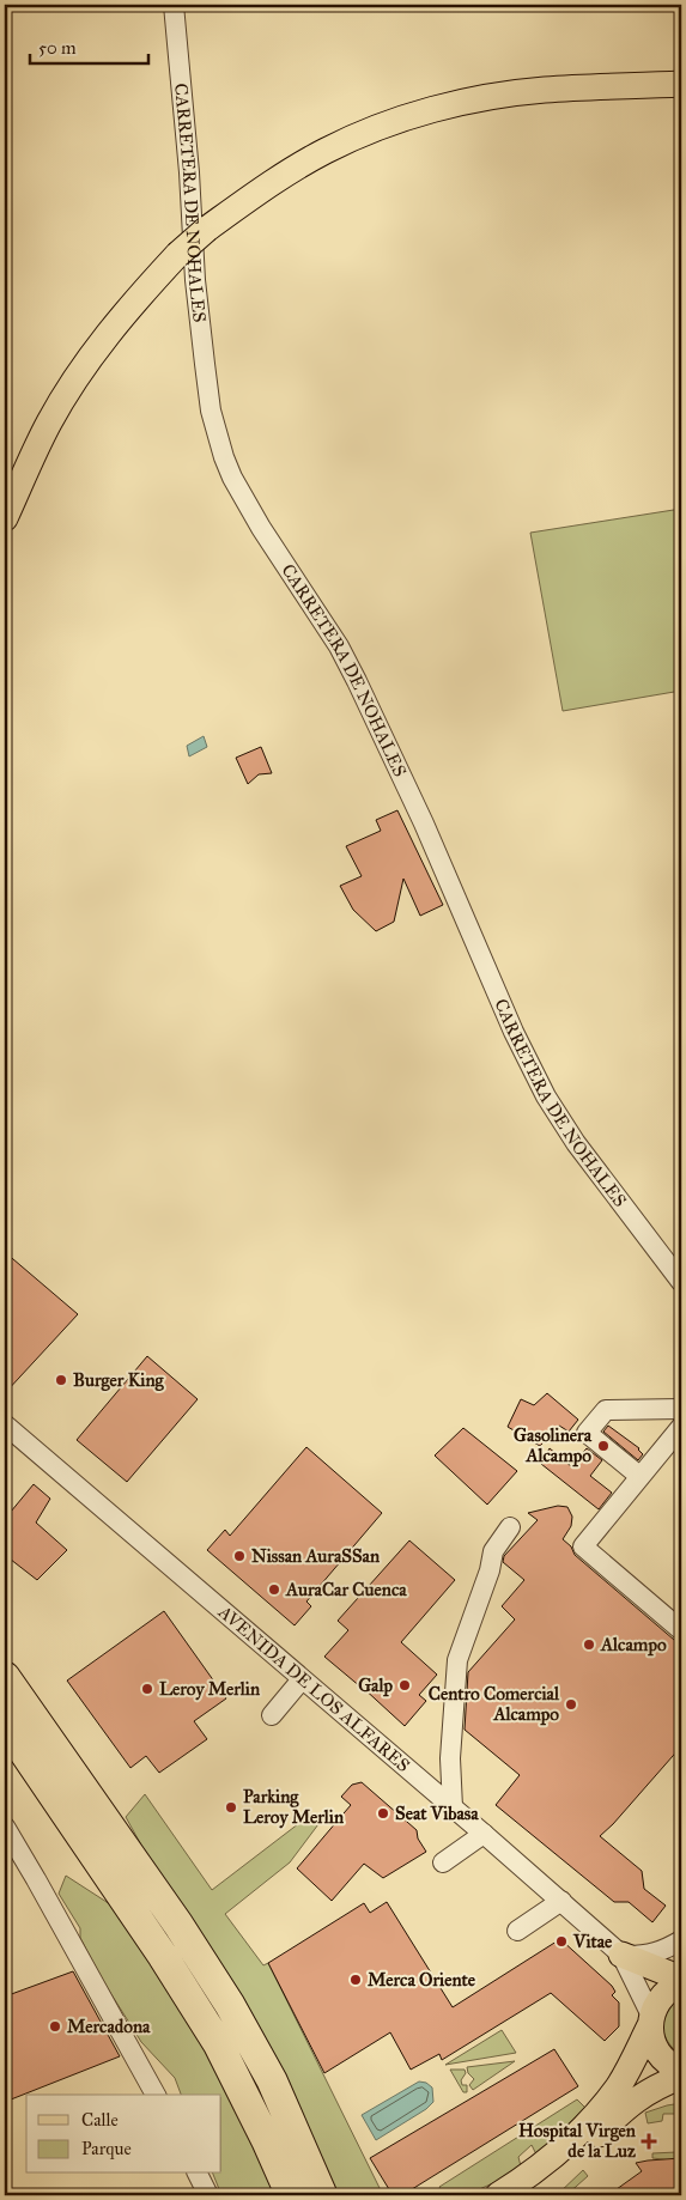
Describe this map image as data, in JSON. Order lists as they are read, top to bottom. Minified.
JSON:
{"streets":{"street":["CARRETERA DE NOHALES","AVENIDA DE LOS ALFARES"]},"places":{"other":["Burger King","Gasolinera Alcampo","Nissan AuraSSan","AuraCar Cuenca","Alcampo","Galp","Leroy Merlin","Centro Comercial Alcampo","Parking Leroy Merlin","Seat Vibasa","Vitae","Merca Oriente","Mercadona"],"health":["Hospital Virgen de la Luz"]},"legend":["Calle","Parque"],"scale_bar":"50 m"}
